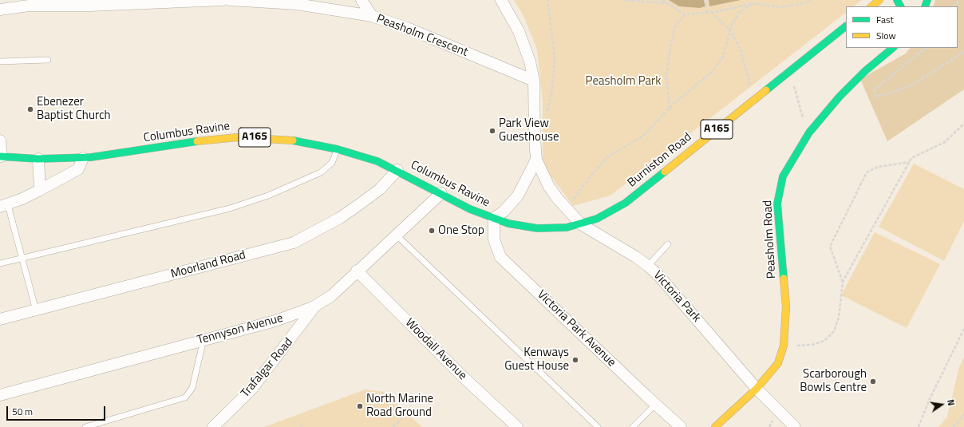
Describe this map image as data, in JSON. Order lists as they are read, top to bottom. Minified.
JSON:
{"streets":{"main road":["A165","Columbus Ravine","Burniston Road","Peasholm Road"],"street":["Peasholm Crescent","Moorland Road","Victoria Park","Victoria Park Avenue","Tennyson Avenue","Woodall Avenue","Trafalgar Road"]},"crossings":[["Columbus Ravine","Burniston Road"],["Columbus Ravine","Moorland Road"],["Columbus Ravine","Victoria Park Avenue"],["Columbus Ravine","Tennyson Avenue"],["Burniston Road","Victoria Park"],["Burniston Road","Victoria Park Avenue"],["Peasholm Road","Victoria Park"],["Tennyson Avenue","Woodall Avenue"],["Tennyson Avenue","Trafalgar Road"]],"parks":["Peasholm Park"],"places":["Ebenezer Baptist Church","Park View Guesthouse","One Stop","Kenways Guest House","Scarborough Bowls Centre","North Marine Road Ground"],"legend":["Fast","Slow"],"scale_bar":"50 m","north":"right"}
